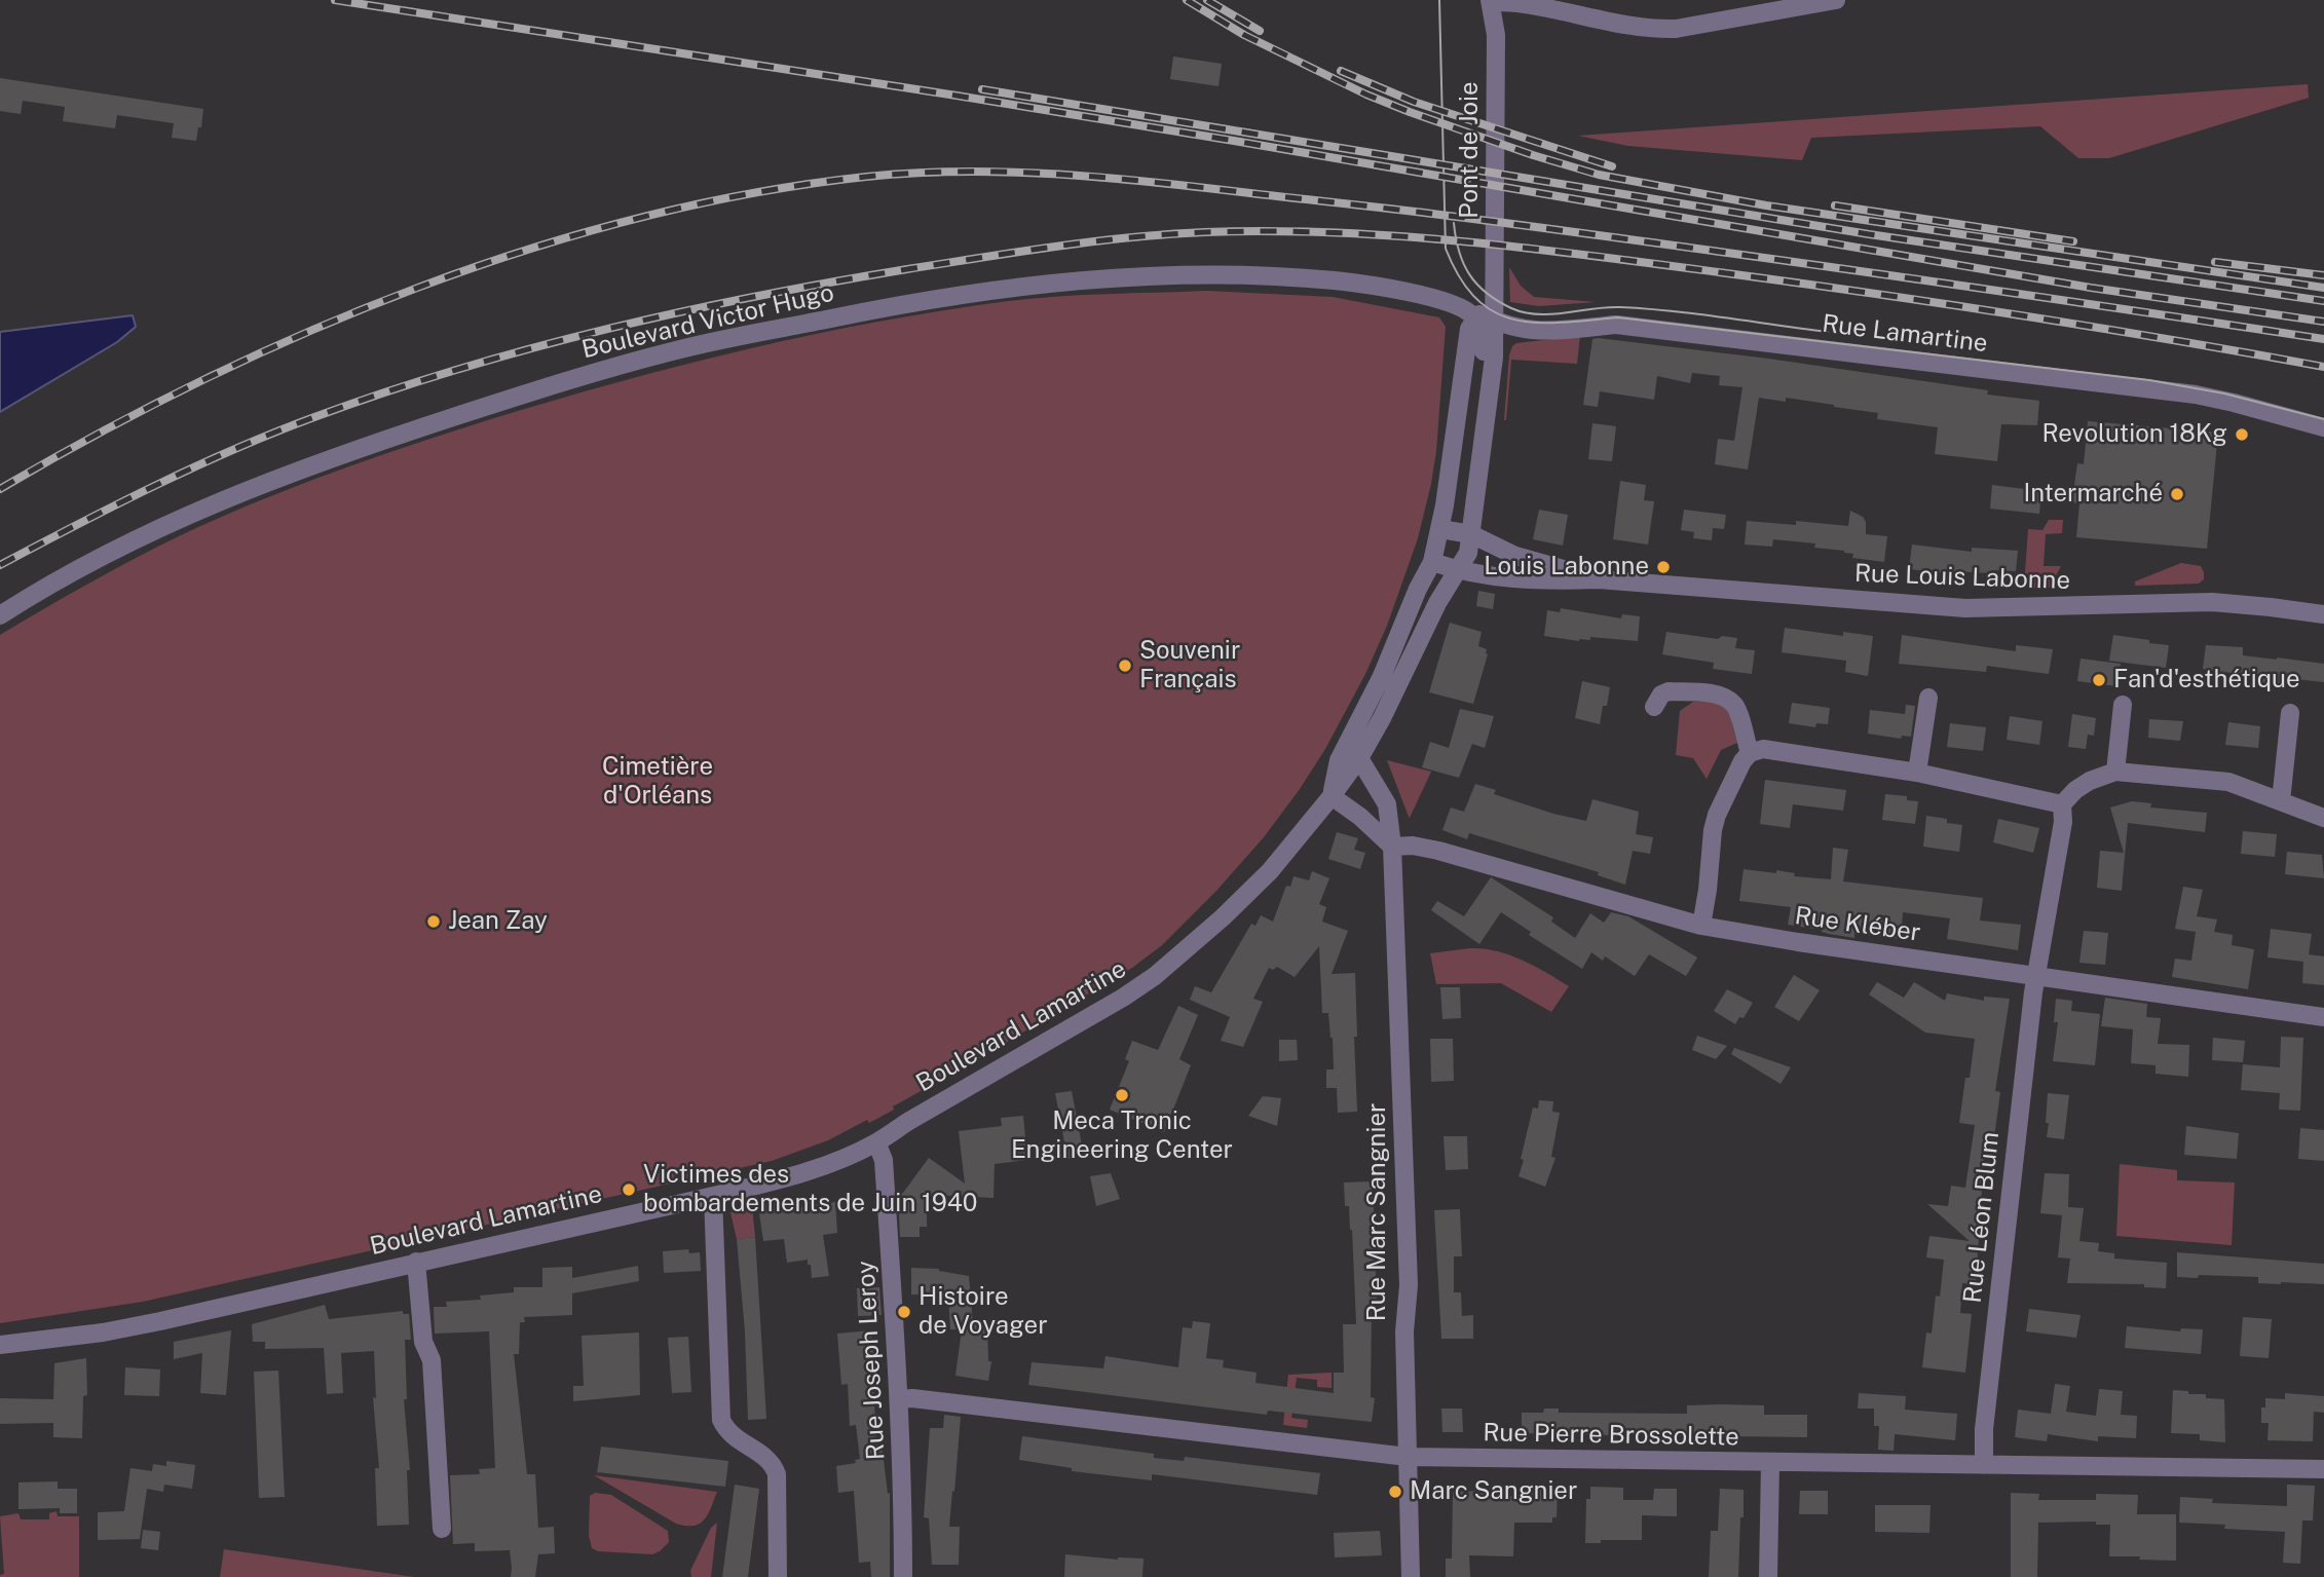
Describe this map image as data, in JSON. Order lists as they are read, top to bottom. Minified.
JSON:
{"streets":{"street":["Pont de Joie","Boulevard Victor Hugo","Rue Lamartine","Rue Louis Labonne","Rue Kléber","Boulevard Lamartine","Rue Marc Sangnier","Rue Léon Blum","Rue Joseph Leroy","Rue Pierre Brossolette"]},"crossings":[["Pont de Joie","Boulevard Lamartine"],["Boulevard Victor Hugo","Rue Lamartine"],["Boulevard Victor Hugo","Boulevard Lamartine"],["Rue Lamartine","Boulevard Lamartine"],["Rue Louis Labonne","Boulevard Lamartine"],["Rue Kléber","Rue Marc Sangnier"],["Rue Kléber","Rue Léon Blum"],["Boulevard Lamartine","Rue Marc Sangnier"],["Boulevard Lamartine","Rue Joseph Leroy"],["Rue Marc Sangnier","Rue Pierre Brossolette"],["Rue Léon Blum","Rue Pierre Brossolette"],["Rue Joseph Leroy","Rue Pierre Brossolette"]],"parks":["Cimetière d'Orléans"],"places":["Revolution 18Kg","Intermarché","Louis Labonne","Souvenir Français","Fan'd'esthétique","Jean Zay","Meca Tronic Engineering Center","Victimes des bombardements de Juin 1940","Histoire de Voyager","Marc Sangnier"]}
